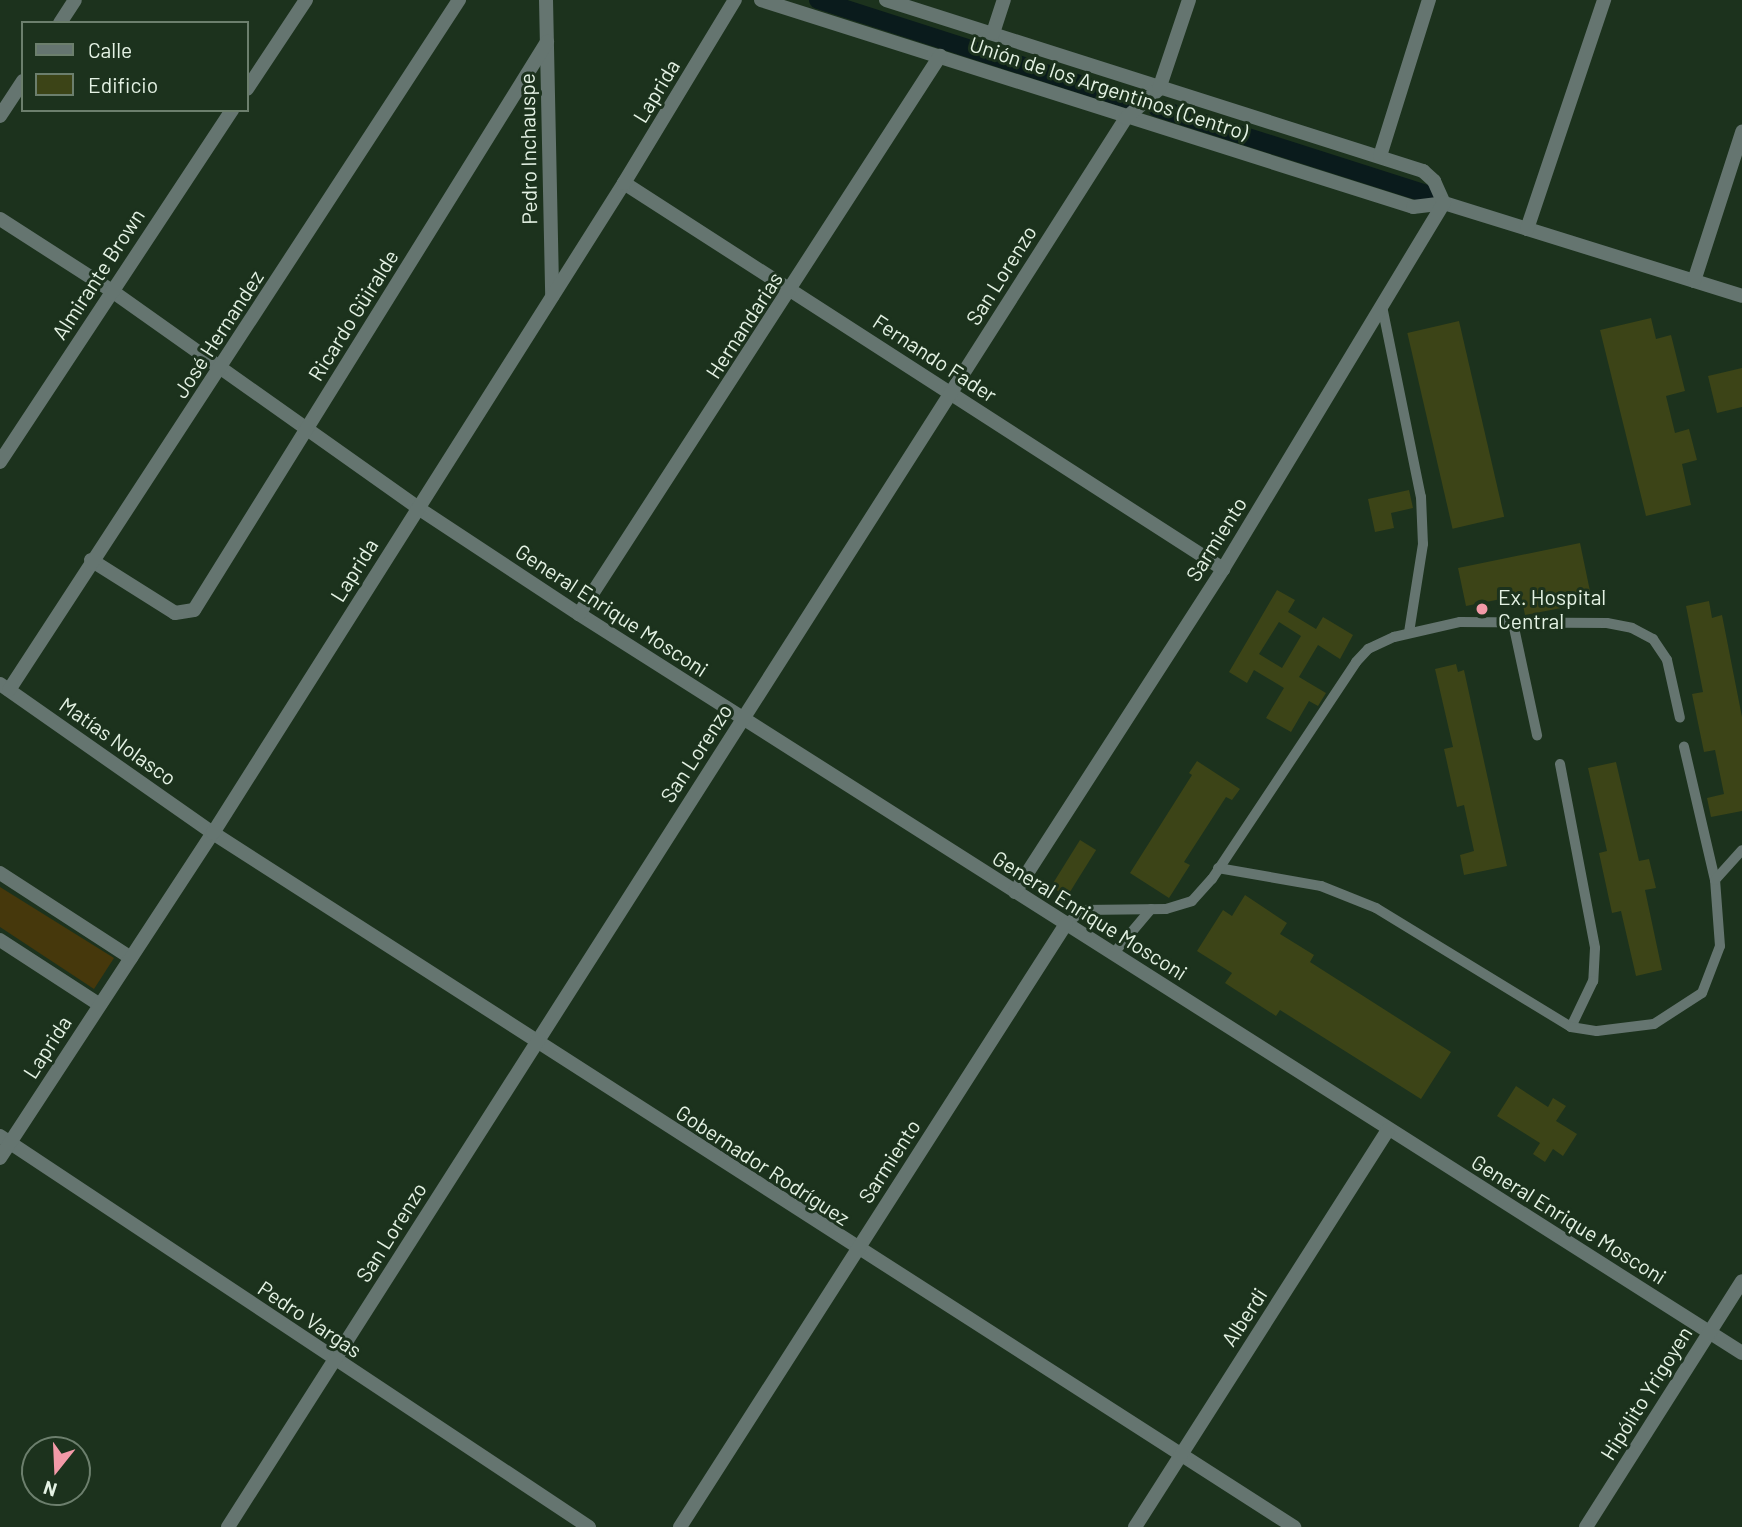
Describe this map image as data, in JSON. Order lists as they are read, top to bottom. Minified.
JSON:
{"streets":{"street":["Unión de los Argentinos (Centro)","Laprida","Pedro Inchauspe","Almirante Brown","San Lorenzo","Ricardo Güiralde","Hernandarias","José Hernandez","Fernando Fader","Sarmiento","General Enrique Mosconi","Matías Nolasco","Gobernador Rodríguez","Alberdi","Pedro Vargas","Hipólito Yrigoyen"]},"crossings":[["Unión de los Argentinos (Centro)","San Lorenzo"],["Unión de los Argentinos (Centro)","Hernandarias"],["Unión de los Argentinos (Centro)","Sarmiento"],["Laprida","Pedro Inchauspe"],["Laprida","Fernando Fader"],["Laprida","General Enrique Mosconi"],["Laprida","Matías Nolasco"],["Laprida","Gobernador Rodríguez"],["Laprida","Pedro Vargas"],["Pedro Inchauspe","Ricardo Güiralde"],["Almirante Brown","General Enrique Mosconi"],["San Lorenzo","Fernando Fader"],["San Lorenzo","General Enrique Mosconi"],["San Lorenzo","Gobernador Rodríguez"],["San Lorenzo","Pedro Vargas"],["Ricardo Güiralde","José Hernandez"],["Ricardo Güiralde","General Enrique Mosconi"],["Hernandarias","Fernando Fader"],["Hernandarias","General Enrique Mosconi"],["José Hernandez","General Enrique Mosconi"],["José Hernandez","Matías Nolasco"],["Fernando Fader","Sarmiento"],["Sarmiento","General Enrique Mosconi"],["Sarmiento","Gobernador Rodríguez"],["General Enrique Mosconi","Alberdi"],["General Enrique Mosconi","Hipólito Yrigoyen"],["Matías Nolasco","Gobernador Rodríguez"],["Gobernador Rodríguez","Alberdi"]],"places":["Ex. Hospital Central"],"legend":["Calle","Edificio"],"north":"bottom"}
